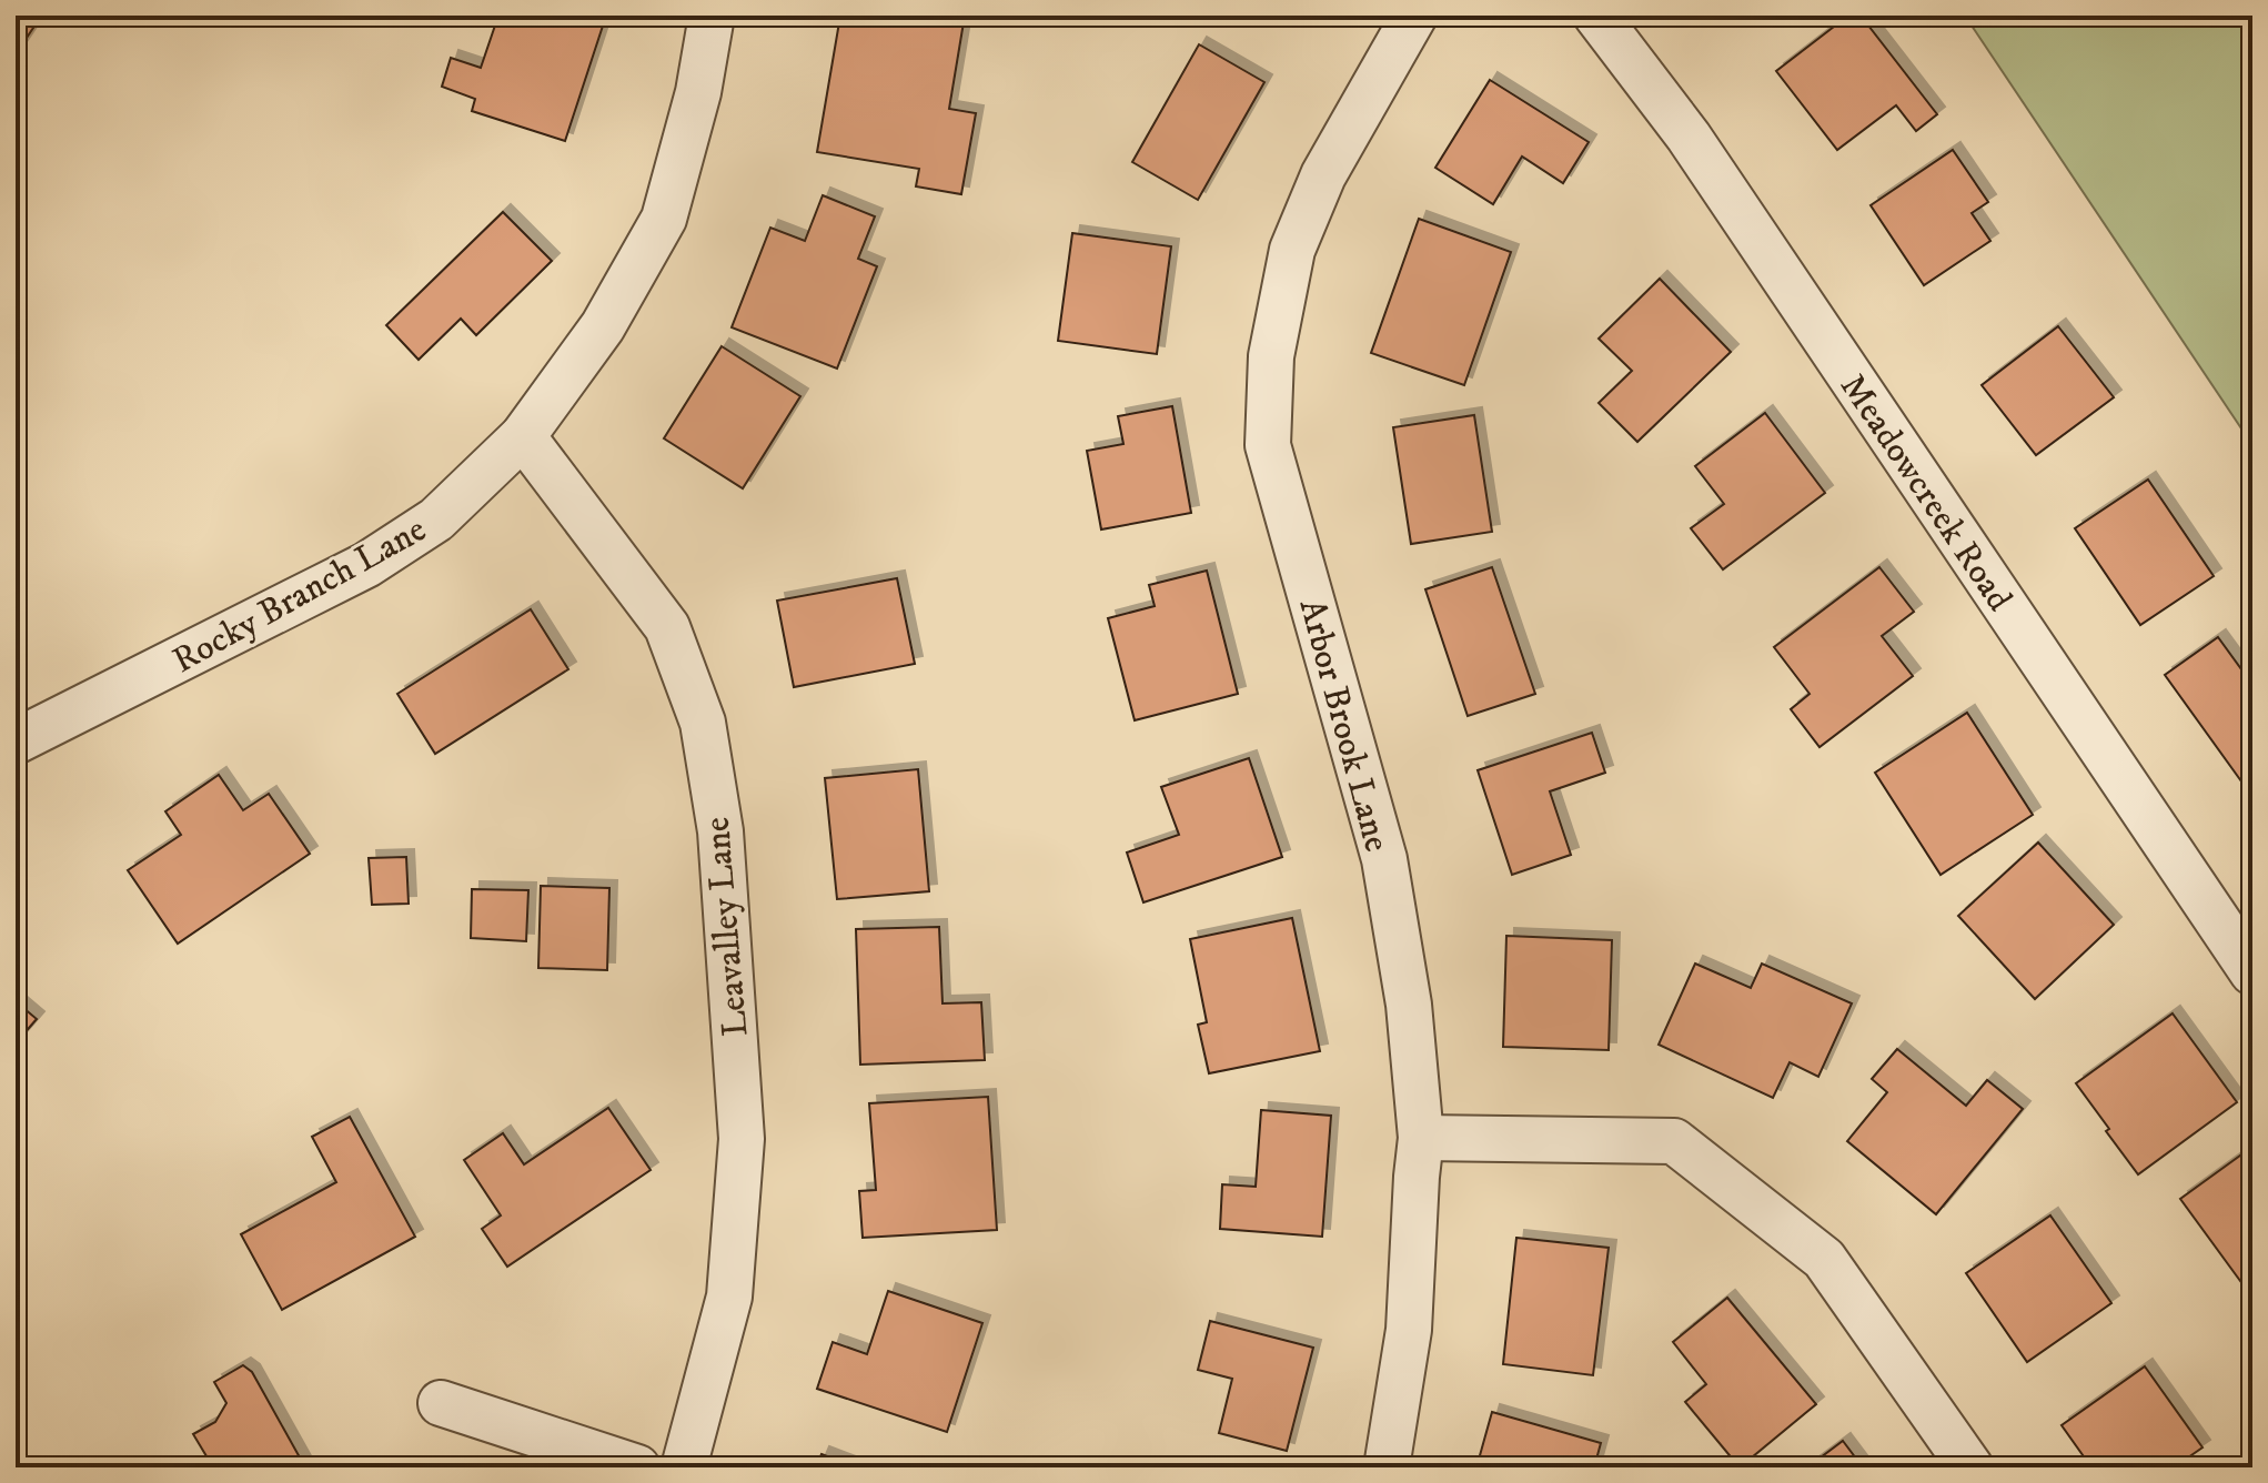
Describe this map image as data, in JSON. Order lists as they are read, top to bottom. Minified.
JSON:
{"streets":{"street":["Meadowcreek Road","Rocky Branch Lane","Arbor Brook Lane","Leavalley Lane"]},"crossings":[["Rocky Branch Lane","Leavalley Lane"]]}
